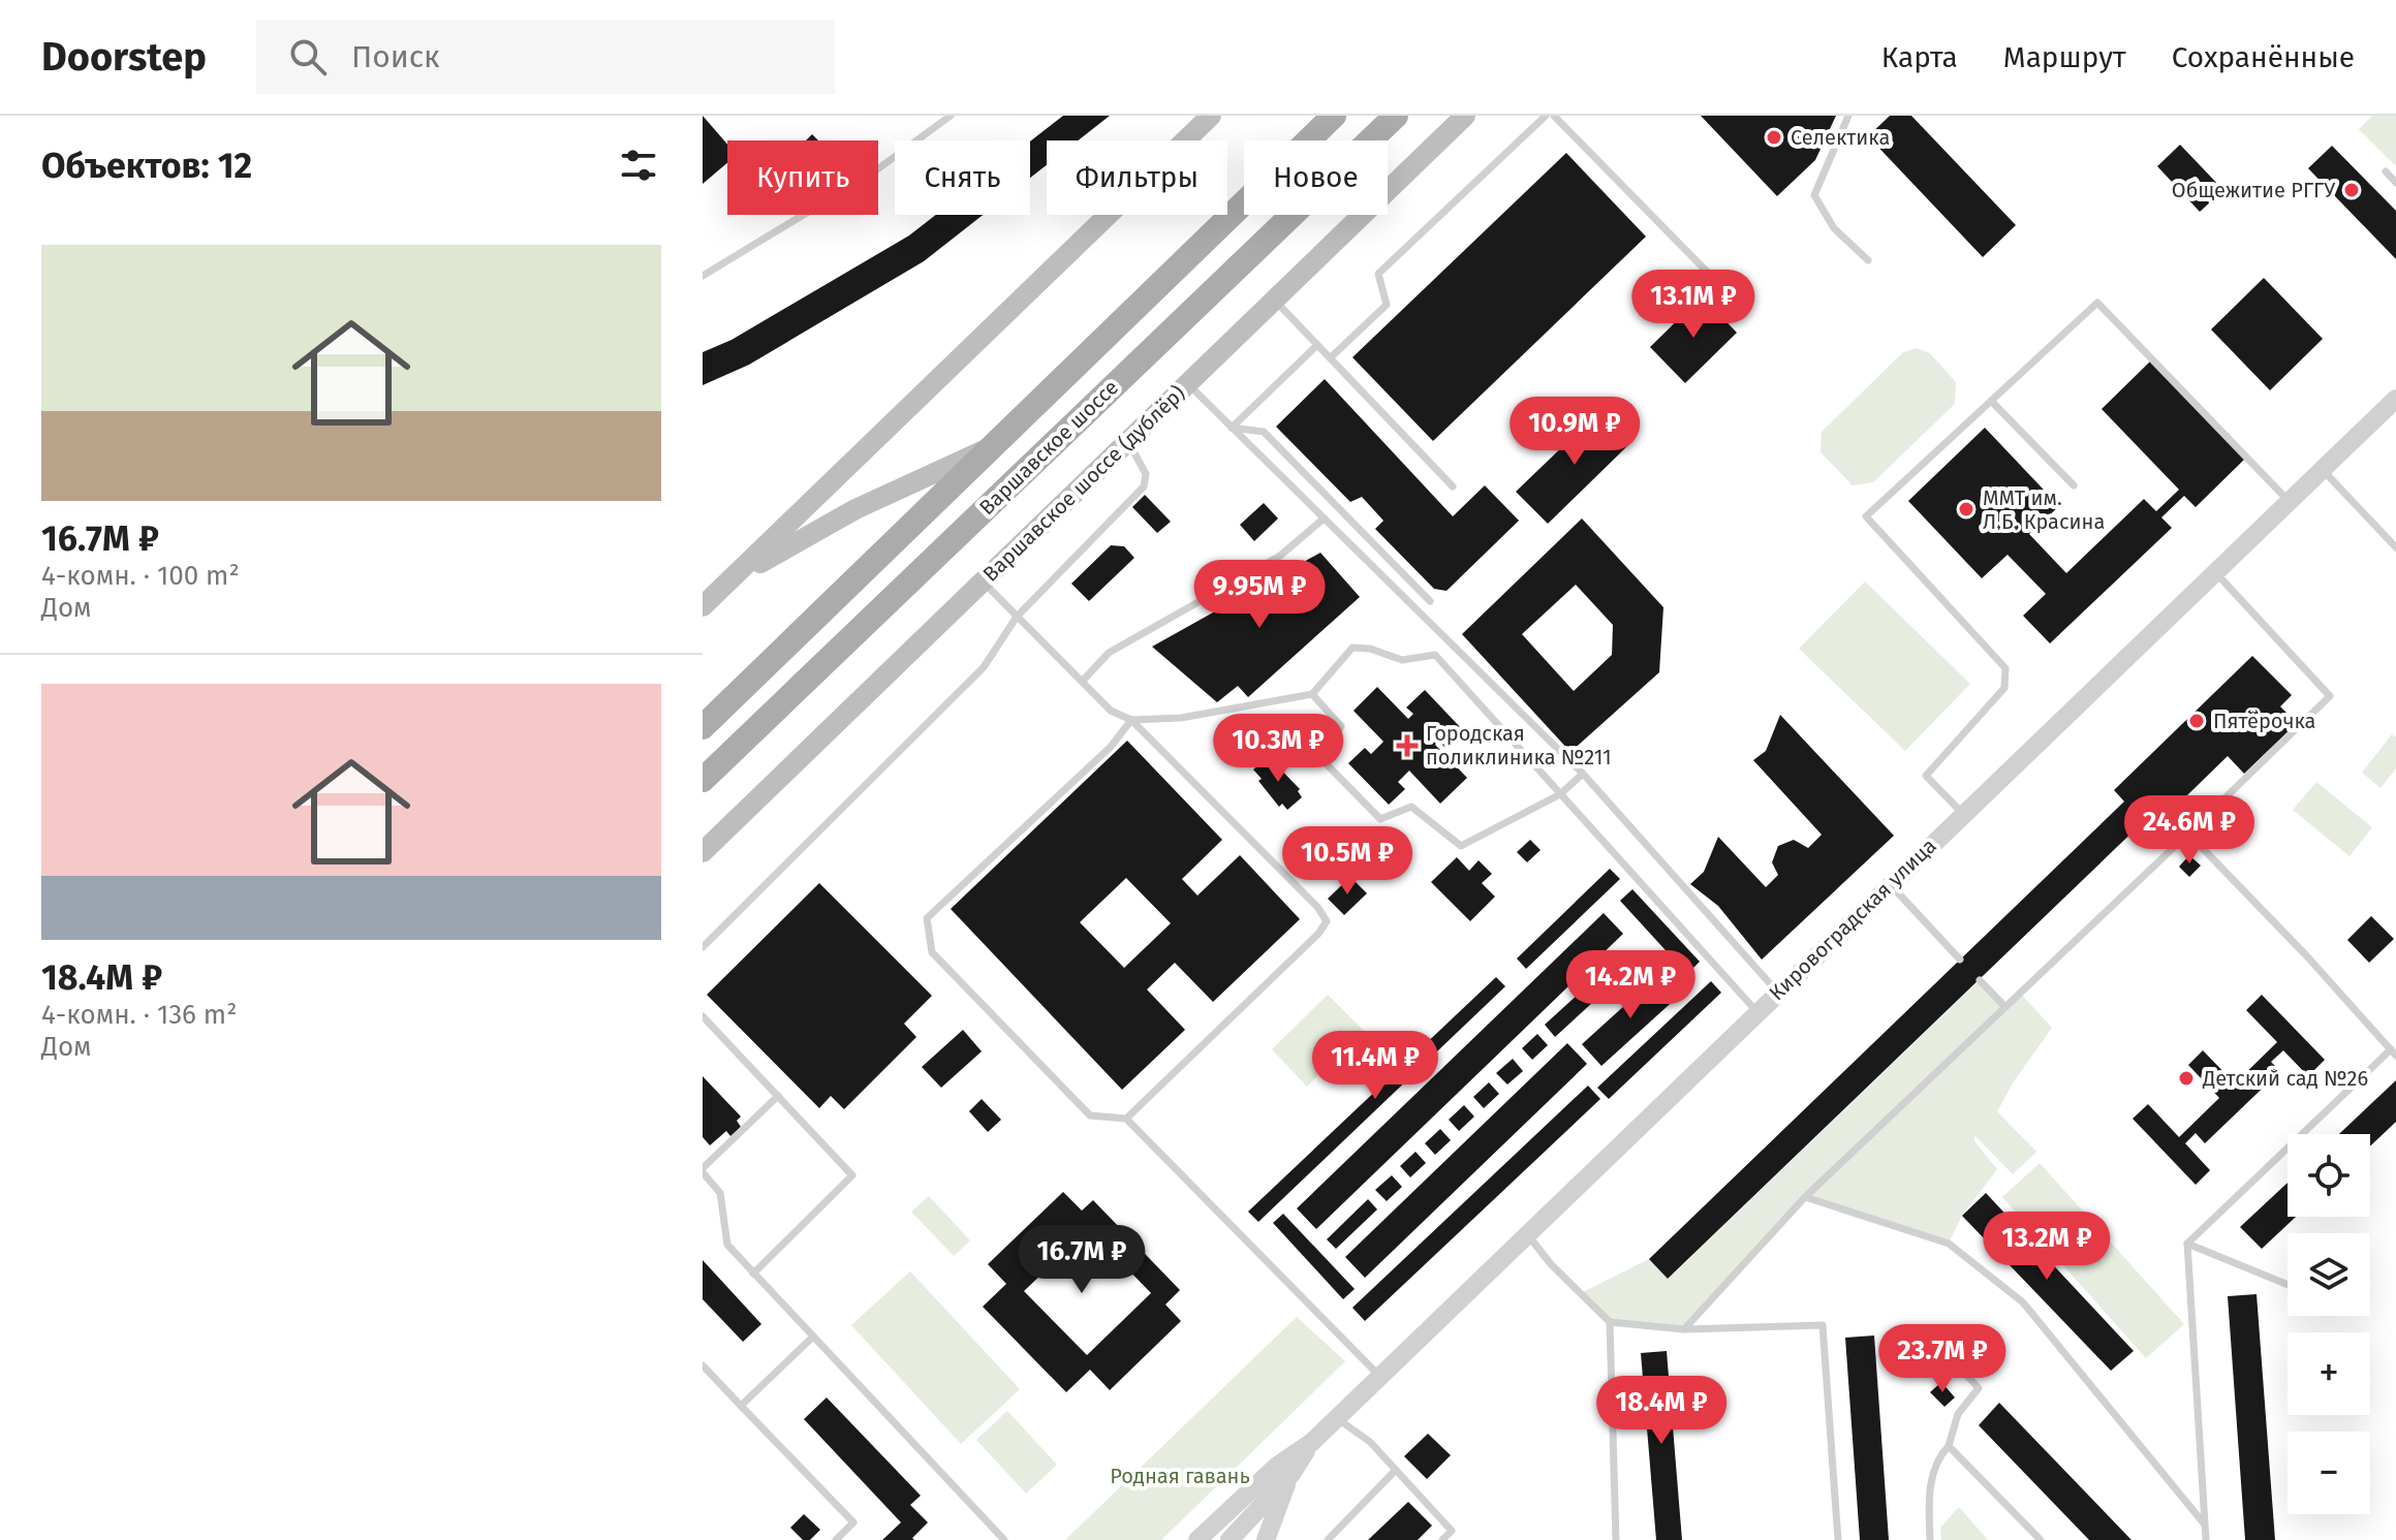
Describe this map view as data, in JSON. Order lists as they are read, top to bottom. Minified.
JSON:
{"streets":{"main road":["Варшавское шоссе","Варшавское шоссе (дублёр)"],"street":["Кировоградская улица"]},"parks":["Родная гавань"],"places":{"other":["Селектика","Общежитие РГГУ","ММТ им. Л.Б. Красина","Пятёрочка","Детский сад №26"],"health":["Городская поликлиника №211"]},"page":{"header":"Doorstep","search":"Поиск","nav":["Карта","Маршрут","Сохранённые"],"heading":"Объектов: 12","chip":["Купить","Снять","Фильтры","Новое"],"list":[{"name":"16.7M ₽","note":"4-комн. · 100 m² · Дом"},{"name":"18.4M ₽","note":"4-комн. · 136 m² · Дом"}],"price":["13.1M ₽","10.9M ₽","9.95M ₽","10.3M ₽","24.6M ₽","10.5M ₽","14.2M ₽","11.4M ₽","13.2M ₽","16.7M ₽","23.7M ₽","18.4M ₽"],"map_buttons":["+","−"]}}
